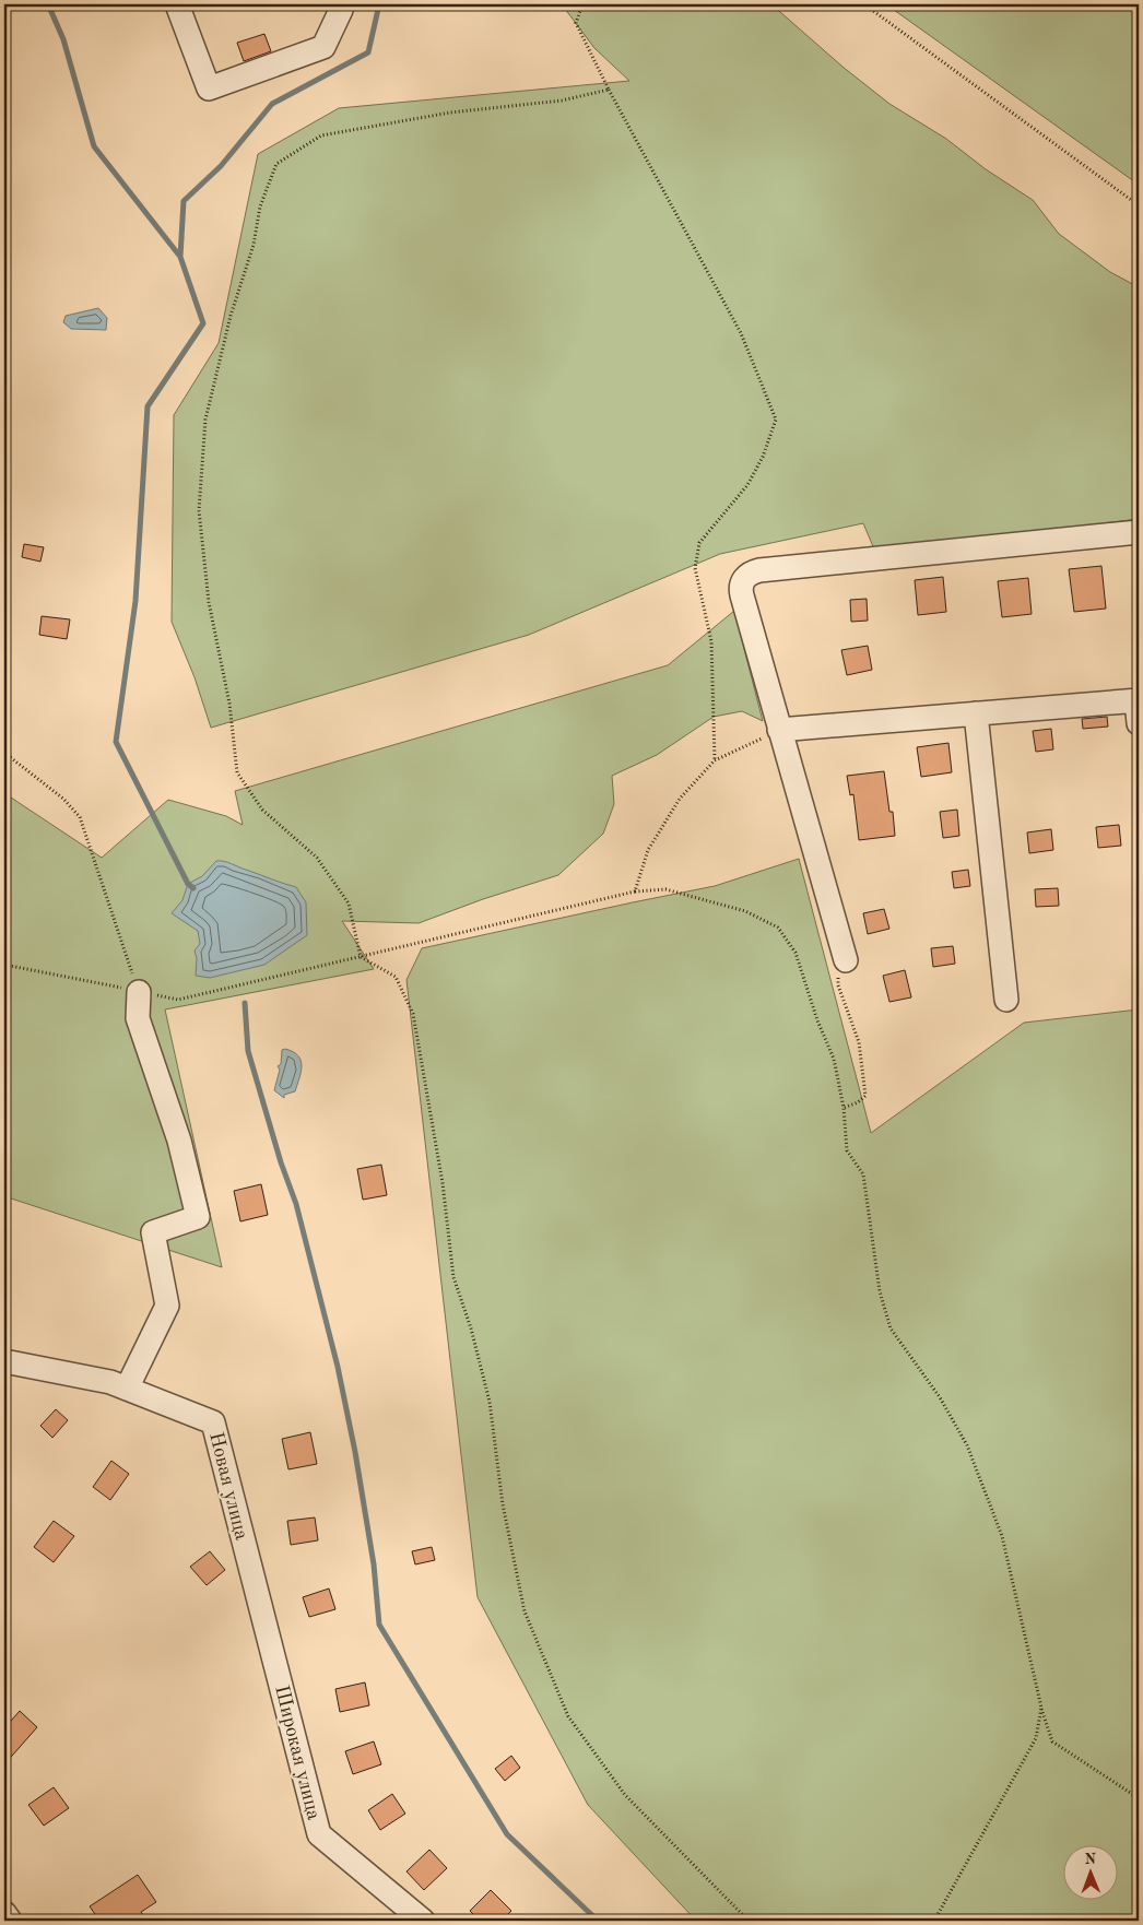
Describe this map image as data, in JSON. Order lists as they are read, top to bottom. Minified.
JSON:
{"streets":{"street":["Новая улица","Широкая улица"]},"crossings":[["Новая улица","Широкая улица"]],"north":"top"}
